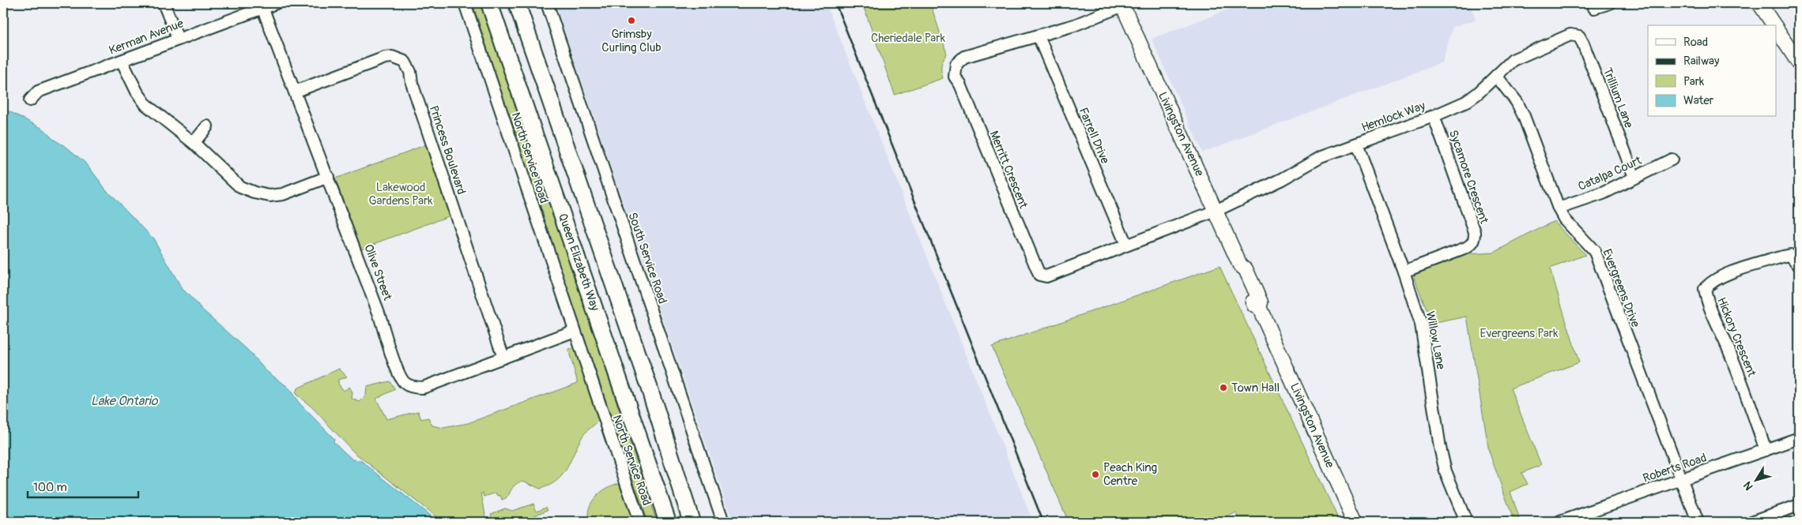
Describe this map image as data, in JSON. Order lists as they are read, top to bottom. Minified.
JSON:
{"streets":{"highway":["Queen Elizabeth Way"],"main road":["Livingston Avenue"],"street":["Kerman Avenue","Trillium Lane","Hemlock Way","Farrell Drive","Princess Boulevard","North Service Road","Merritt Crescent","Catalpa Court","Sycamore Crescent","South Service Road","Olive Street","Evergreens Drive","Hickory Crescent","Willow Lane","Roberts Road"]},"crossings":[["Kerman Avenue","Olive Street"],["Trillium Lane","Hemlock Way"],["Trillium Lane","Catalpa Court"],["Hemlock Way","Livingston Avenue"],["Hemlock Way","Merritt Crescent"],["Hemlock Way","Sycamore Crescent"],["Hemlock Way","Evergreens Drive"],["Hemlock Way","Willow Lane"],["Livingston Avenue","Merritt Crescent"],["Farrell Drive","Merritt Crescent"],["Princess Boulevard","Olive Street"],["North Service Road","Olive Street"],["Catalpa Court","Evergreens Drive"],["Sycamore Crescent","Willow Lane"],["Evergreens Drive","Roberts Road"],["Hickory Crescent","Roberts Road"]],"water":["Lake Ontario"],"parks":["Cheriedale Park","Lakewood Gardens Park","Evergreens Park"],"places":["Grimsby Curling Club","Town Hall","Peach King Centre"],"legend":["Road","Railway","Park","Water"],"scale_bar":"100 m","north":"bottom left"}
